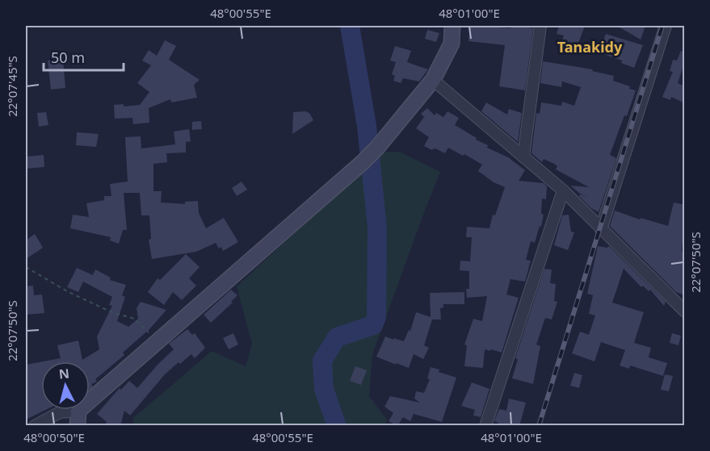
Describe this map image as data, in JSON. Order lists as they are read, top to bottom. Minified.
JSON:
{"districts":["Tanakidy"],"scale_bar":"50 m","north":"top","coordinates":["48°00'55\"E","48°01'00\"E","22°07'45\"S","22°07'50\"S","48°00'50\"E"]}
